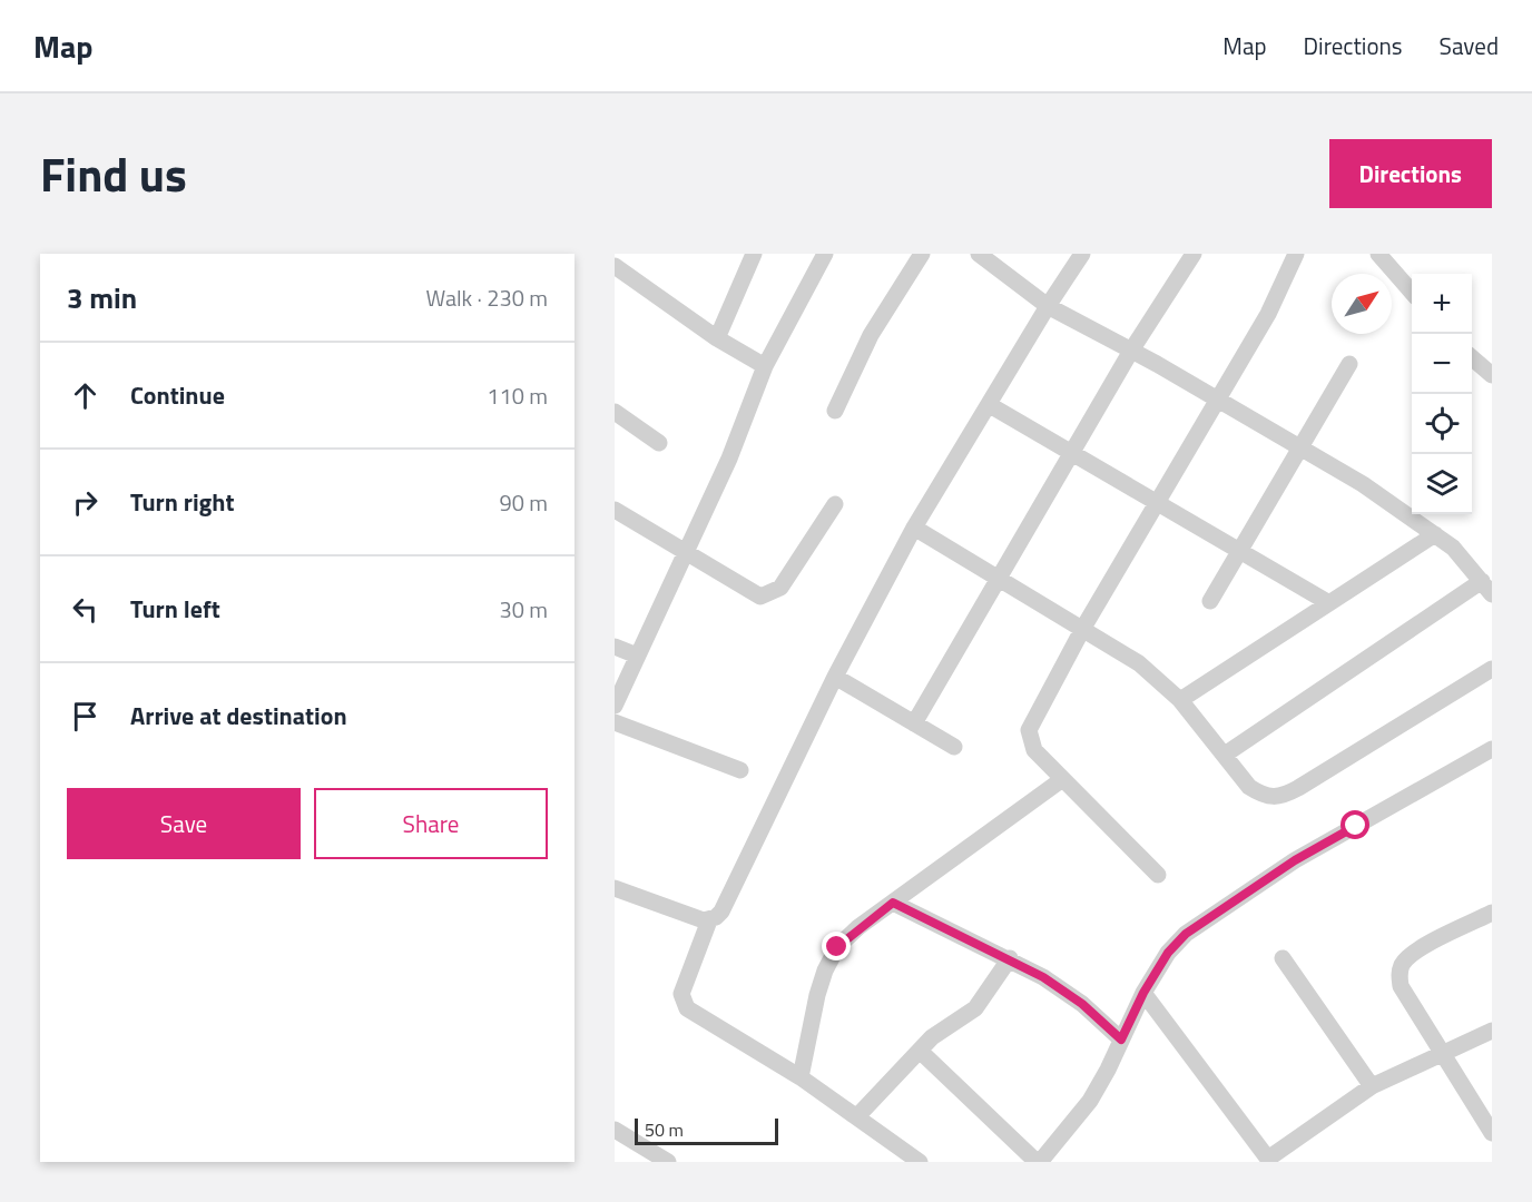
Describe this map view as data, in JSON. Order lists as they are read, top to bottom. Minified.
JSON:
{"scale_bar":"50 m","north":"top right","page":{"header":"Map","nav":["Map","Directions","Saved"],"title":"Find us","buttons":["Directions",["Save","Share"]],"heading":["3 min","Walk · 230 m"],"map_buttons":["+","−"],"list":[["Continue","110 m"],["Turn right","90 m"],["Turn left","30 m"],"Arrive at destination"],"scale":"50 m"}}
